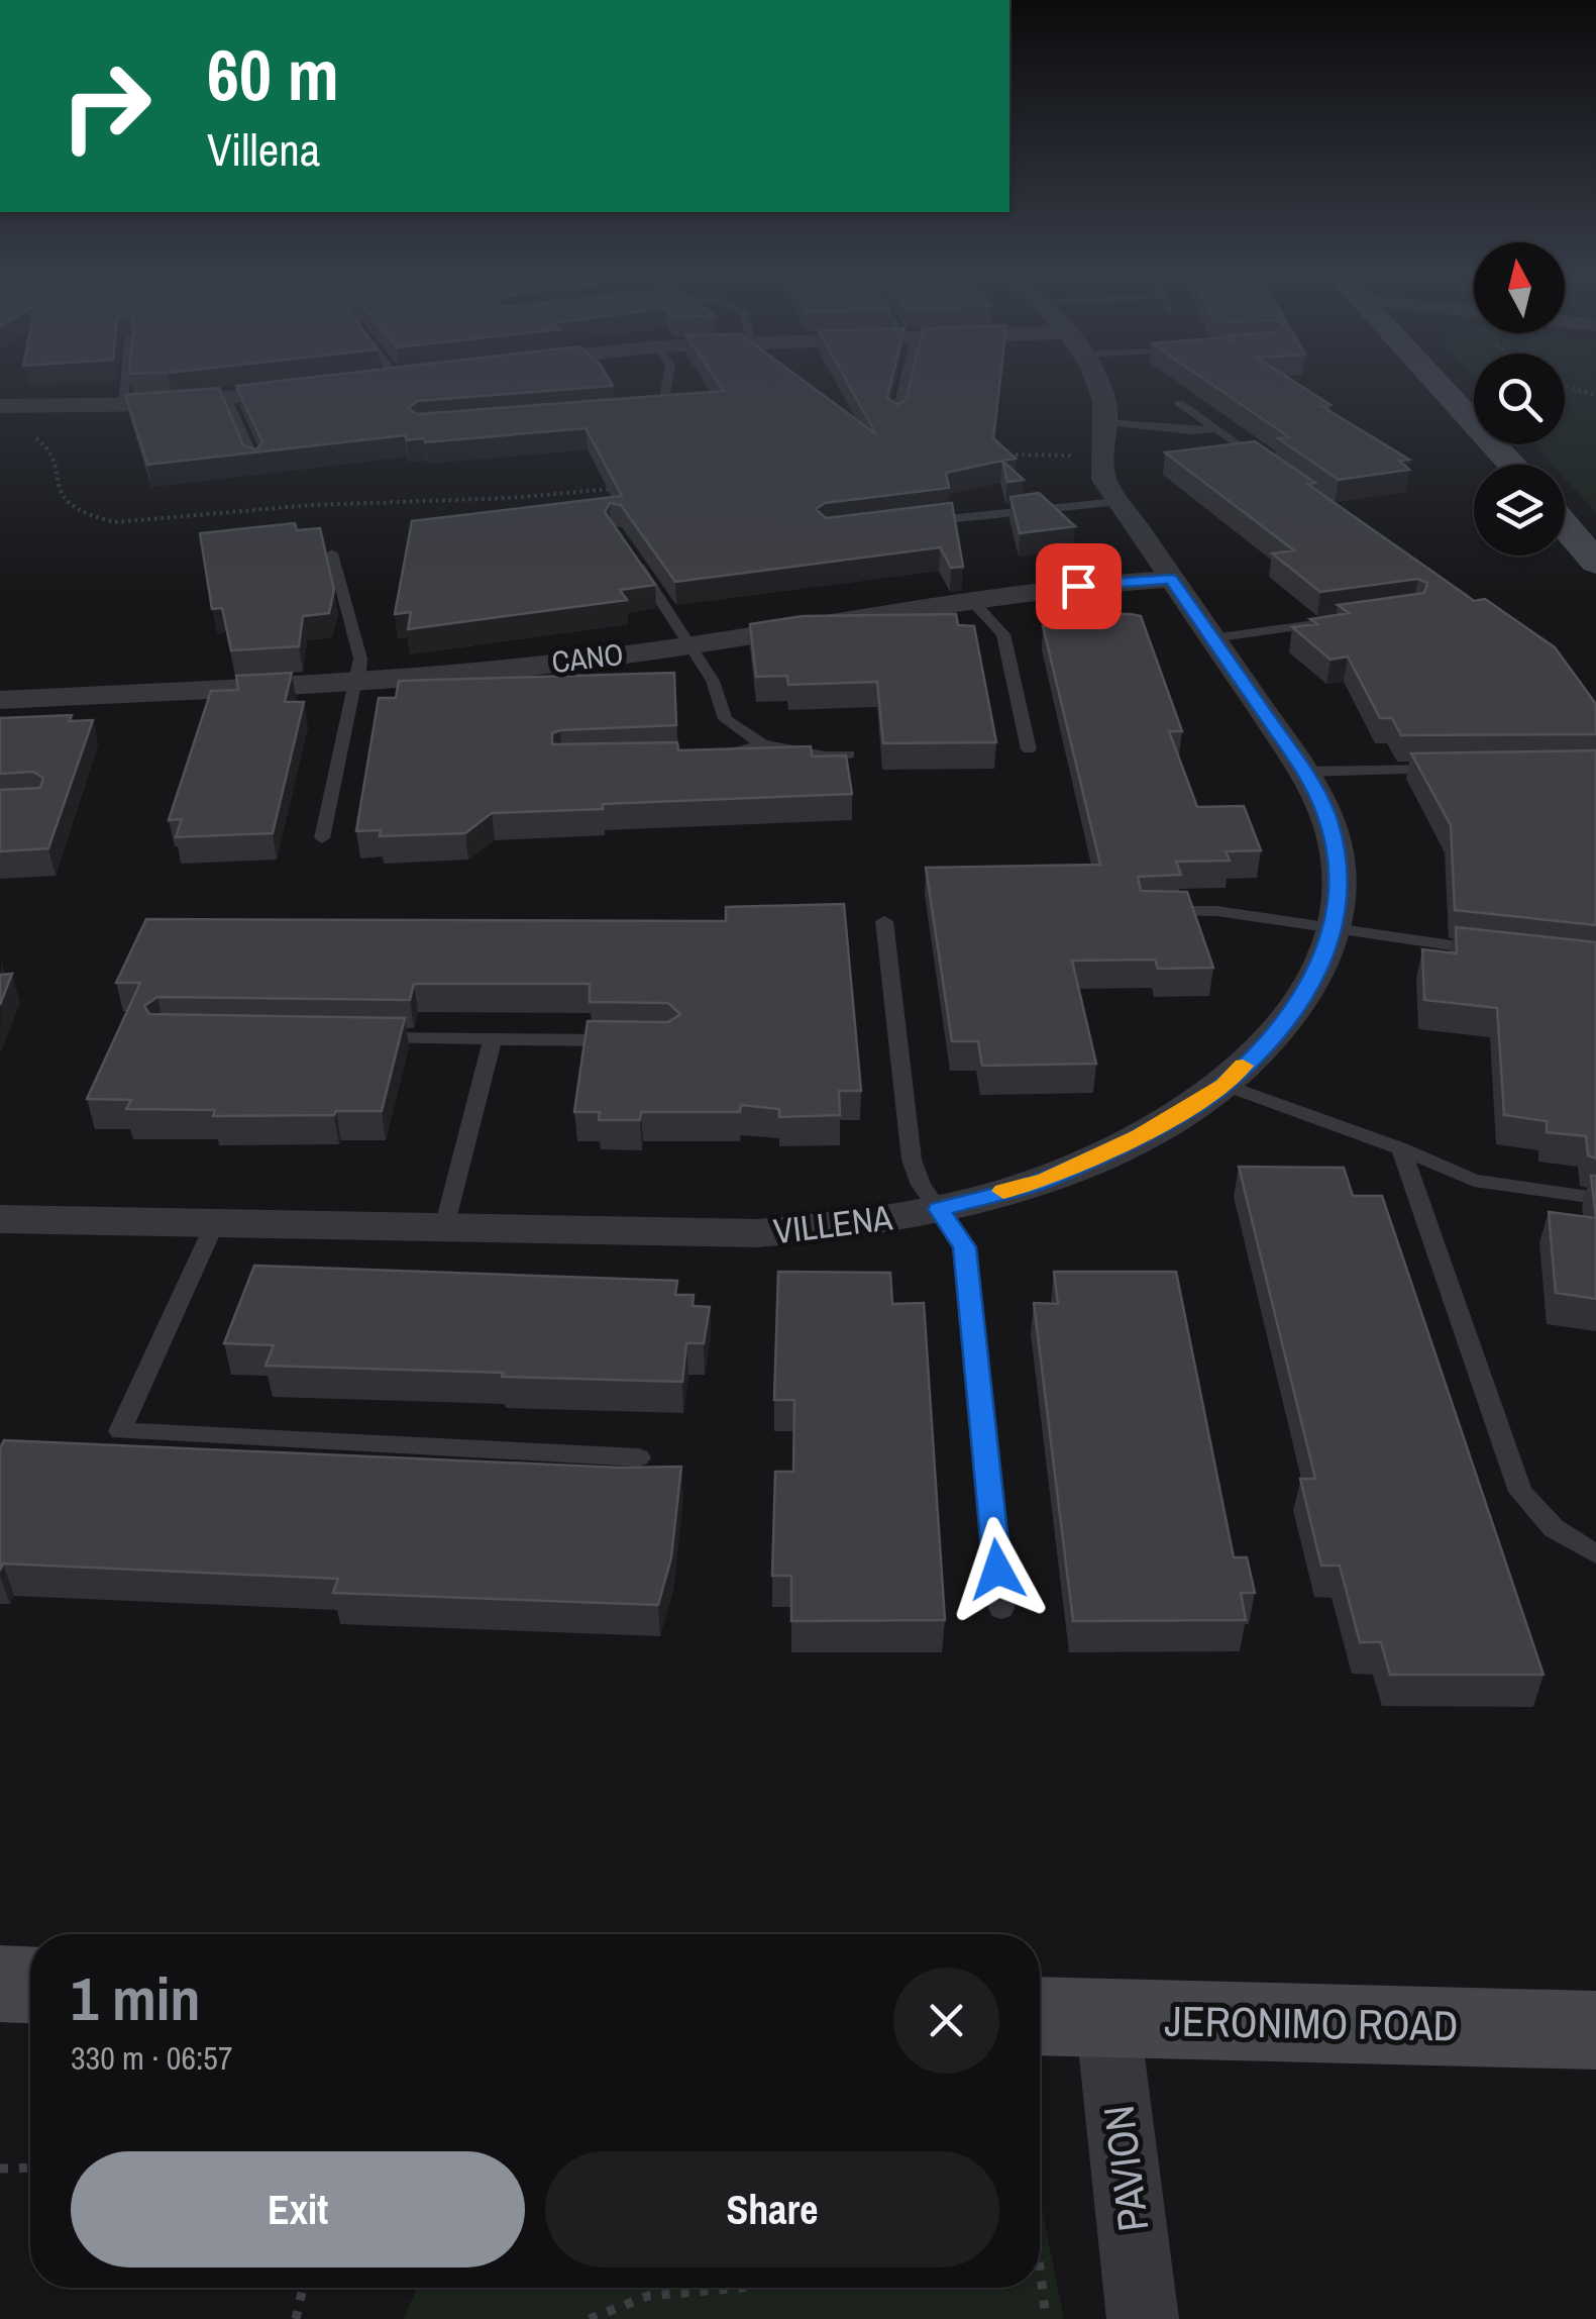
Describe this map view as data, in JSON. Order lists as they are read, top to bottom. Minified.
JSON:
{"streets":{"main road":["JERONIMO ROAD"],"street":["CANO","VILLENA","PAVION"]},"crossings":[["CANO","VILLENA"],["JERONIMO ROAD","PAVION"]],"north":"top","page":{"turn":["60 m","Villena"],"heading":["1 min","330 m · 06:57"],"buttons":["Exit","Share"]}}
